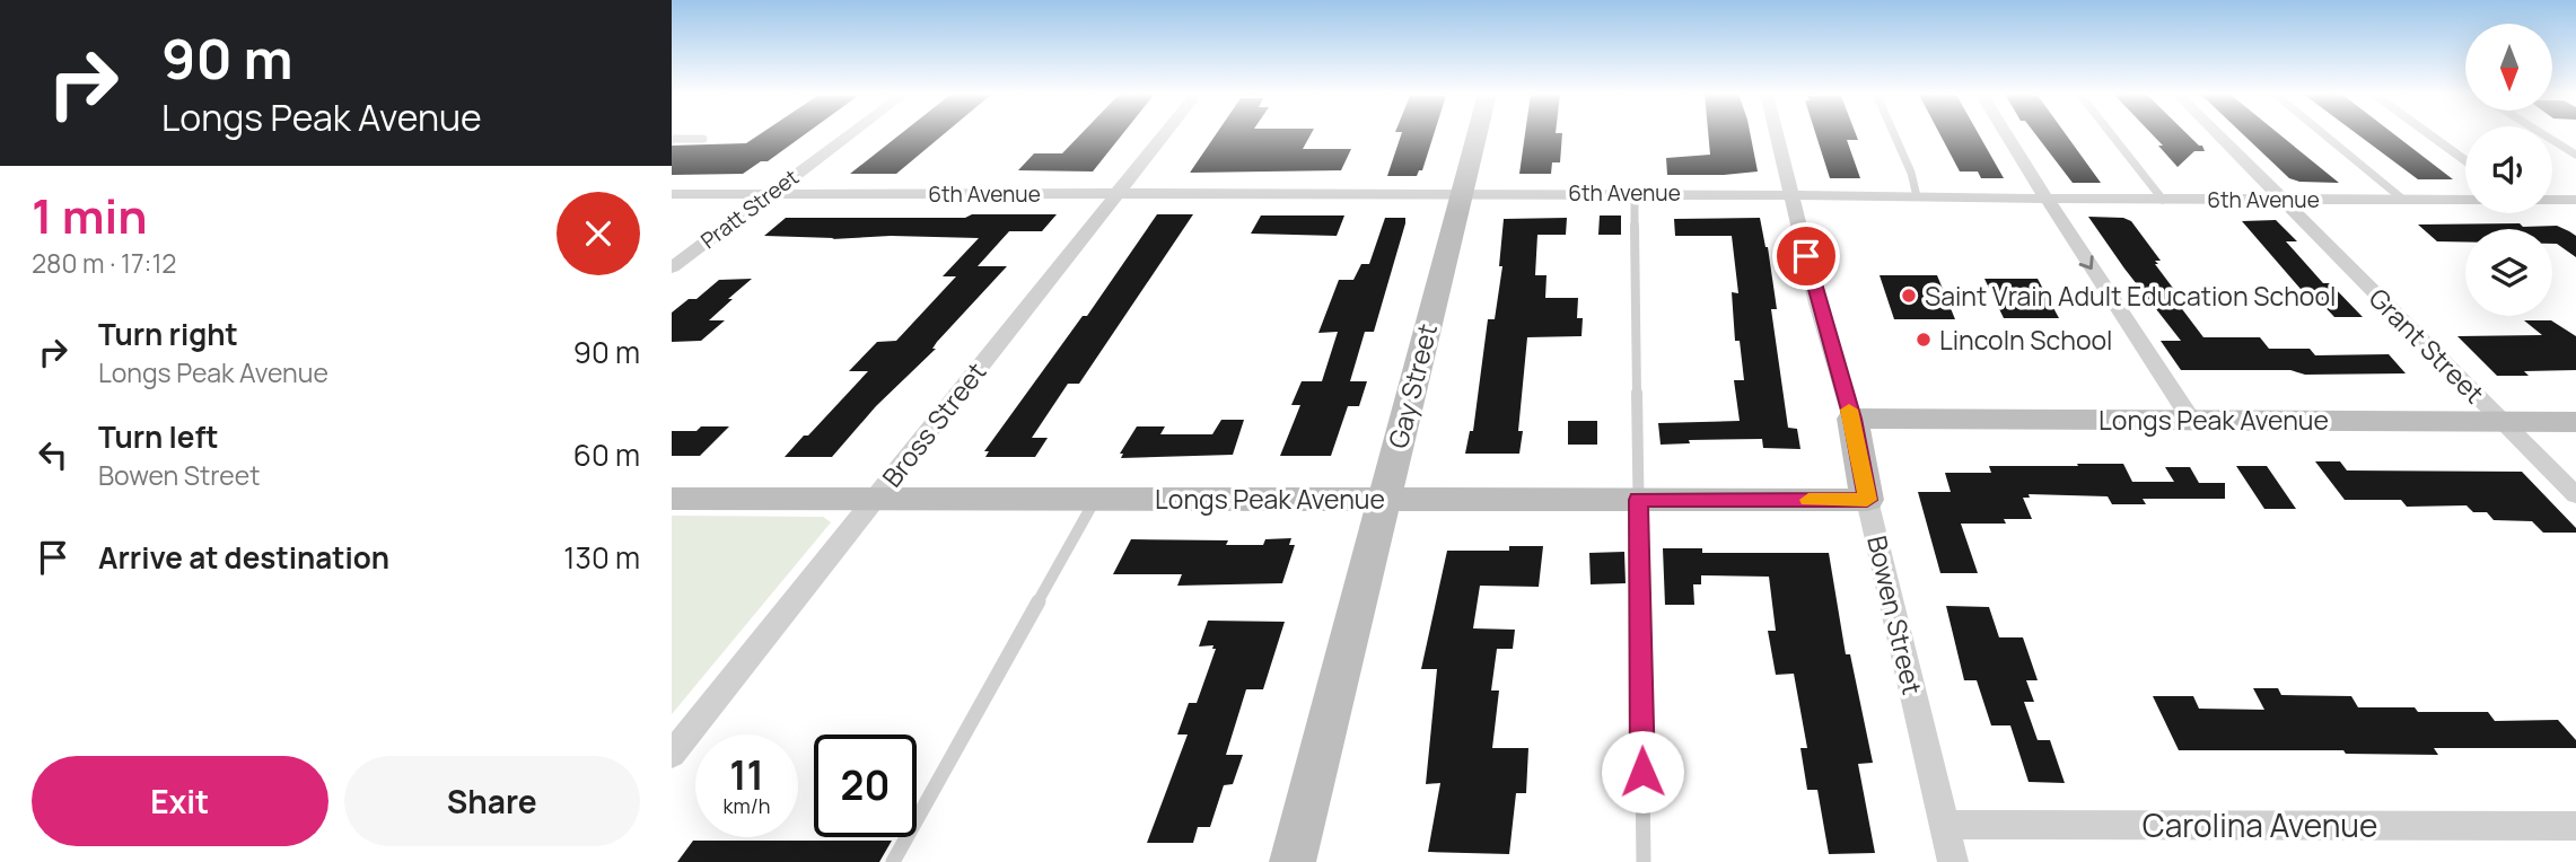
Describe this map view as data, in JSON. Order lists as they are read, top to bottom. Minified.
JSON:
{"streets":{"street":["6th Avenue","Pratt Street","Grant Street","Gay Street","Longs Peak Avenue","Bross Street","Bowen Street","Carolina Avenue"]},"crossings":[["6th Avenue","Pratt Street"],["6th Avenue","Grant Street"],["6th Avenue","Gay Street"],["6th Avenue","Bross Street"],["6th Avenue","Bowen Street"],["Grant Street","Longs Peak Avenue"],["Gay Street","Longs Peak Avenue"],["Longs Peak Avenue","Bross Street"],["Longs Peak Avenue","Bowen Street"],["Bowen Street","Carolina Avenue"]],"places":["Saint Vrain Adult Education School","Lincoln School"],"north":"bottom","page":{"turn":["90 m","Longs Peak Avenue"],"heading":["1 min","280 m · 17:12"],"list":[{"name":"Turn right","note":"Longs Peak Avenue","value":"90 m"},{"name":"Turn left","note":"Bowen Street","value":"60 m"},{"name":"Arrive at destination","value":"130 m"}],"speed":"11 km/h","limit":"20","buttons":["Exit","Share"]}}
